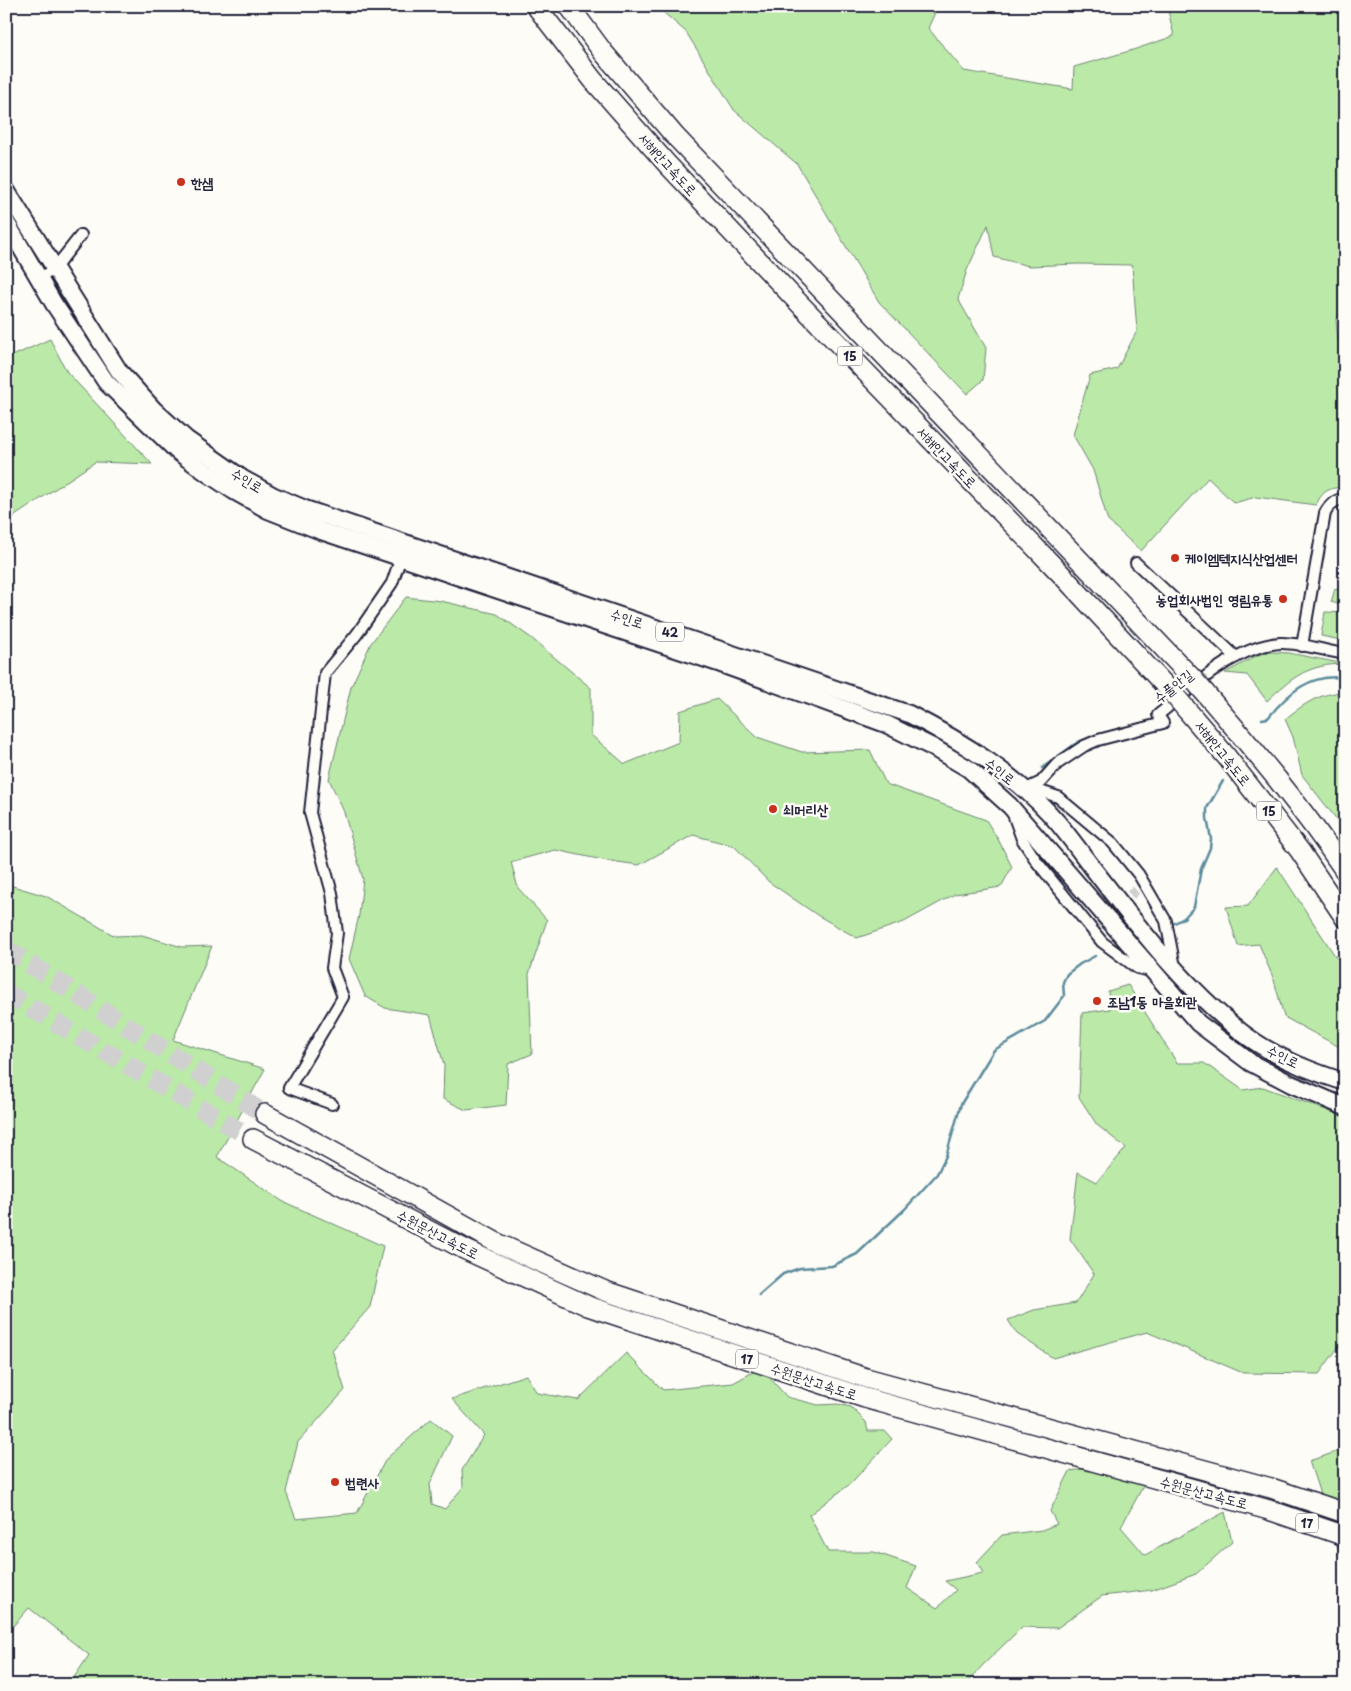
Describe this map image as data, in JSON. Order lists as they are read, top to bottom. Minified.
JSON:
{"streets":{"highway":["서해안고속도로","15","수원문산고속도로","17"],"main road":["수인로","42"],"street":["수풀안길"]},"crossings":[["수인로","수풀안길"]],"places":["한샘","케이엠텍지식산업센터","농업회사법인 영림유통","쇠머리산","조남1동 마을회관","법련사"]}
